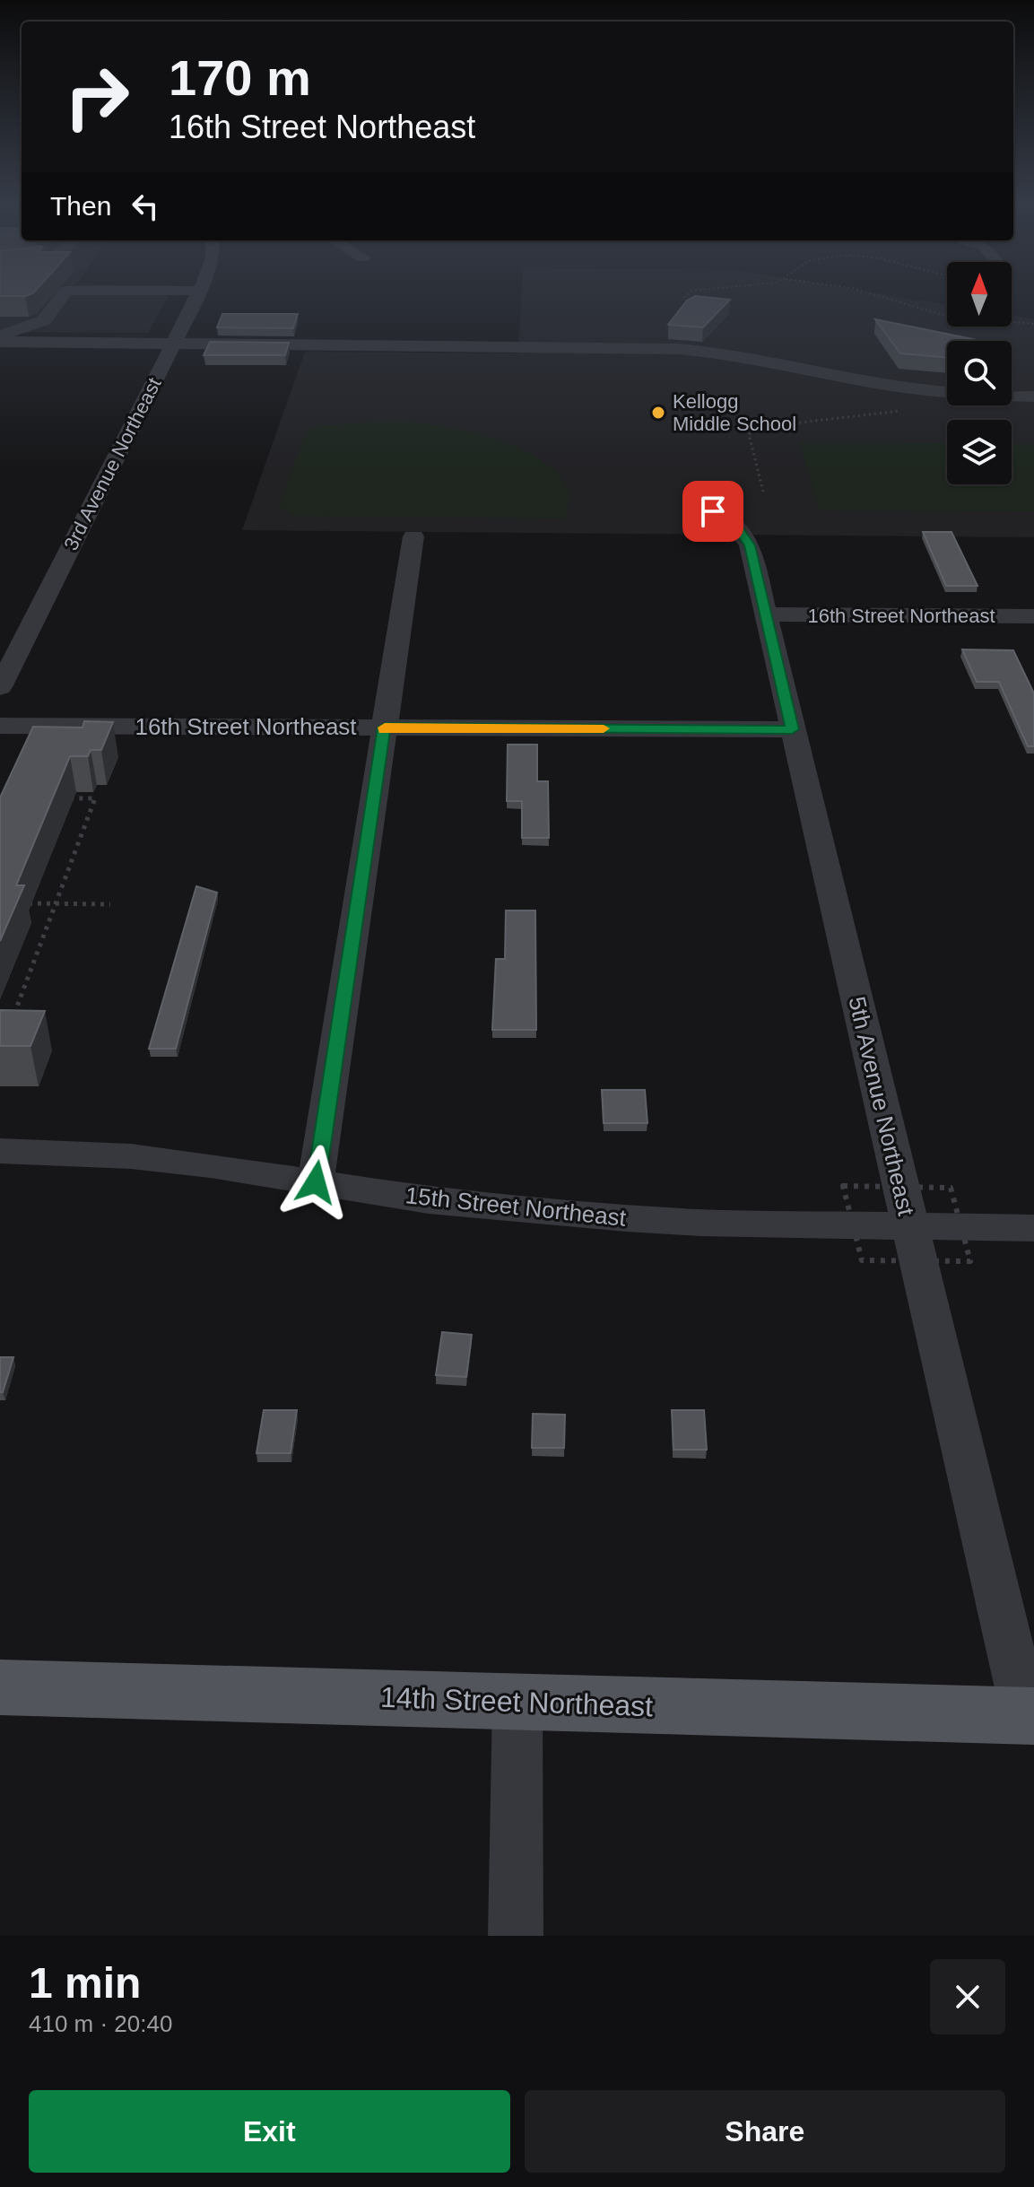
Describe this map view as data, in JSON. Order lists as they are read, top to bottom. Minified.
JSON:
{"streets":{"main road":["14th Street Northeast"],"street":["3rd Avenue Northeast","16th Street Northeast","5th Avenue Northeast","15th Street Northeast"]},"crossings":[["16th Street Northeast","5th Avenue Northeast"],["5th Avenue Northeast","15th Street Northeast"],["5th Avenue Northeast","14th Street Northeast"]],"places":["Kellogg Middle School"],"north":"top","page":{"turn":["170 m","16th Street Northeast"],"then":"Then","heading":["1 min","410 m · 20:40"],"buttons":["Exit","Share"]}}
